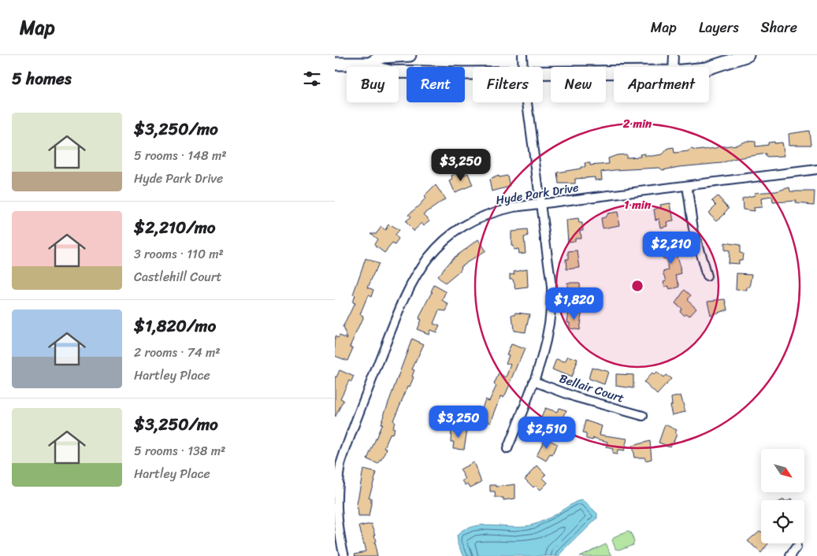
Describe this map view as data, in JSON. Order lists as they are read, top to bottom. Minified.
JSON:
{"streets":{"street":["Hyde Park Drive","Bellair Court"]},"north":"bottom right","page":{"header":"Map","nav":["Map","Layers","Share"],"heading":"5 homes","chip":["Buy","Rent","Filters","New","Apartment"],"list":[{"name":"$3,250/mo","note":"5 rooms · 148 m² · Hyde Park Drive"},{"name":"$2,210/mo","note":"3 rooms · 110 m² · Castlehill Court"},{"name":"$1,820/mo","note":"2 rooms · 74 m² · Hartley Place"},{"name":"$3,250/mo","note":"5 rooms · 138 m² · Hartley Place"}],"price":["$3,250","$2,210","$1,820","$3,250","$2,510"]},"rings":["2 min","1 min"]}
